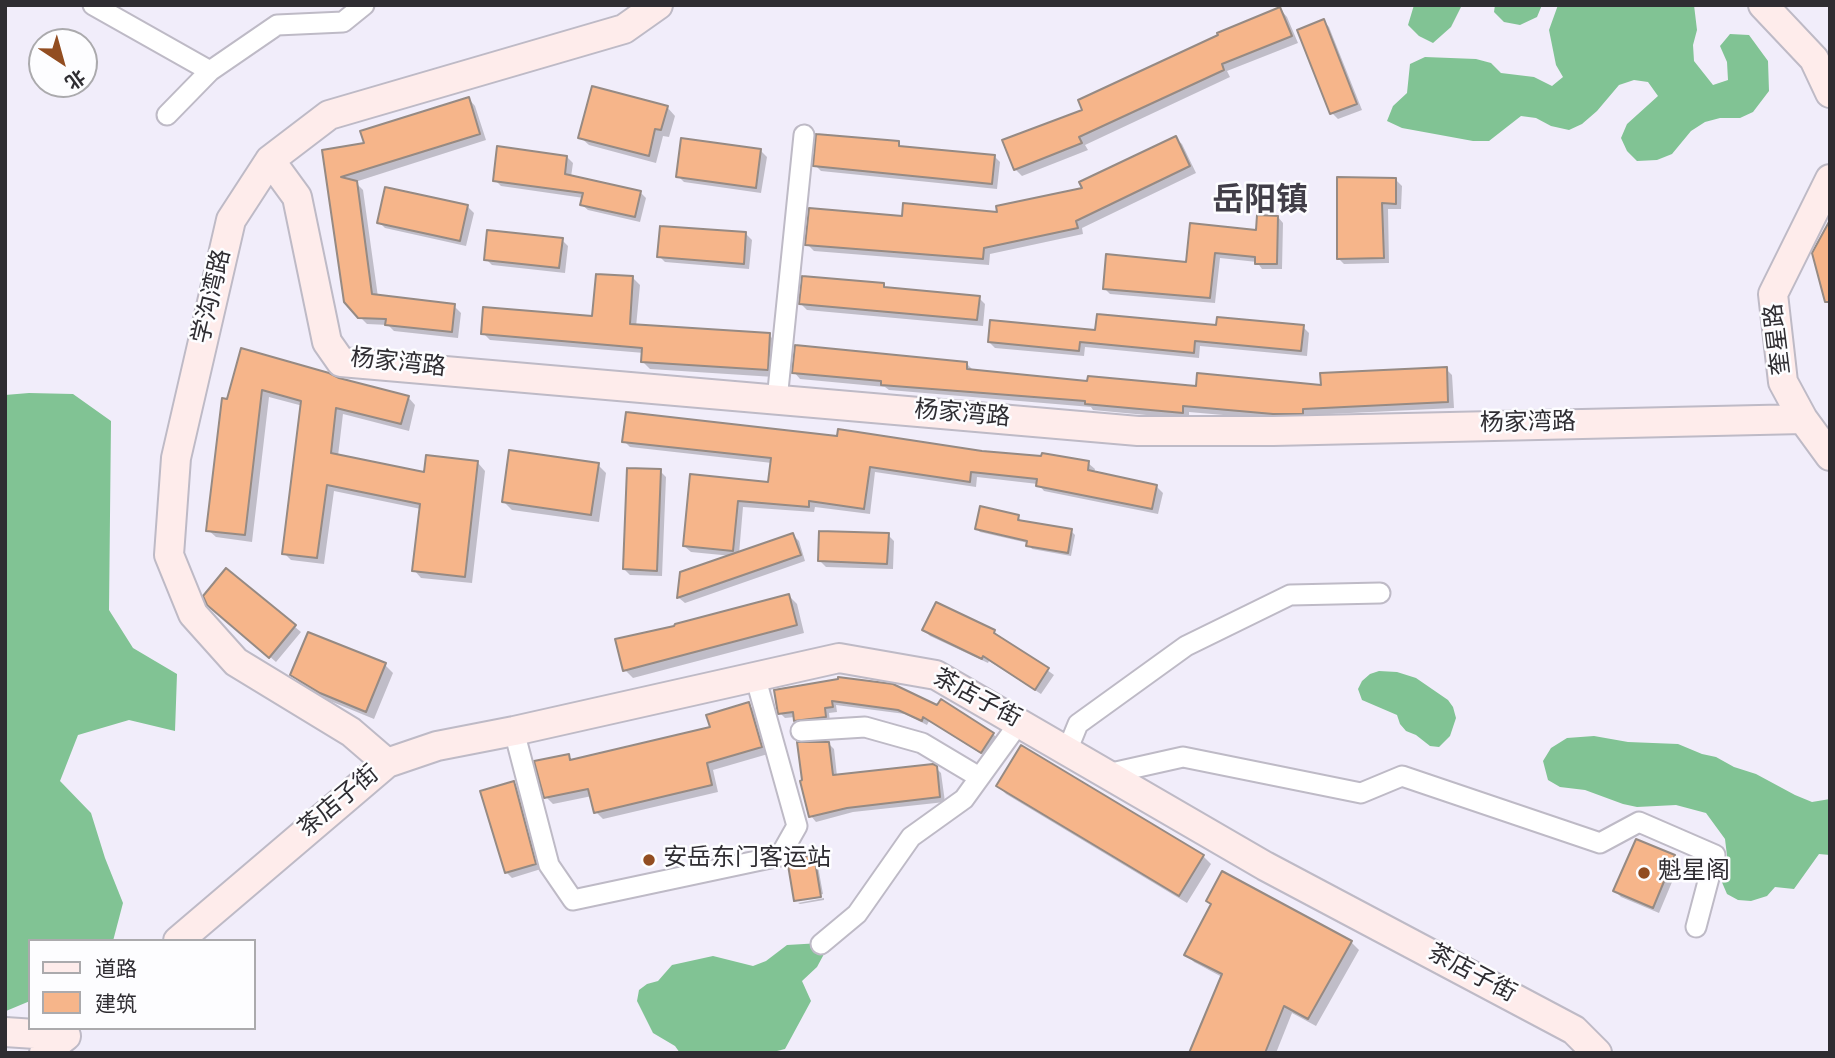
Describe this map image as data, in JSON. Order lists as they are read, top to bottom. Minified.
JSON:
{"streets":{"street":["学沟湾路","奎星路","杨家湾路","茶店子街"]},"crossings":[["学沟湾路","杨家湾路"],["学沟湾路","茶店子街"],["奎星路","杨家湾路"]],"districts":["岳阳镇"],"places":["安岳东门客运站","魁星阁"],"legend":["道路","建筑"],"north":"bottom right"}
